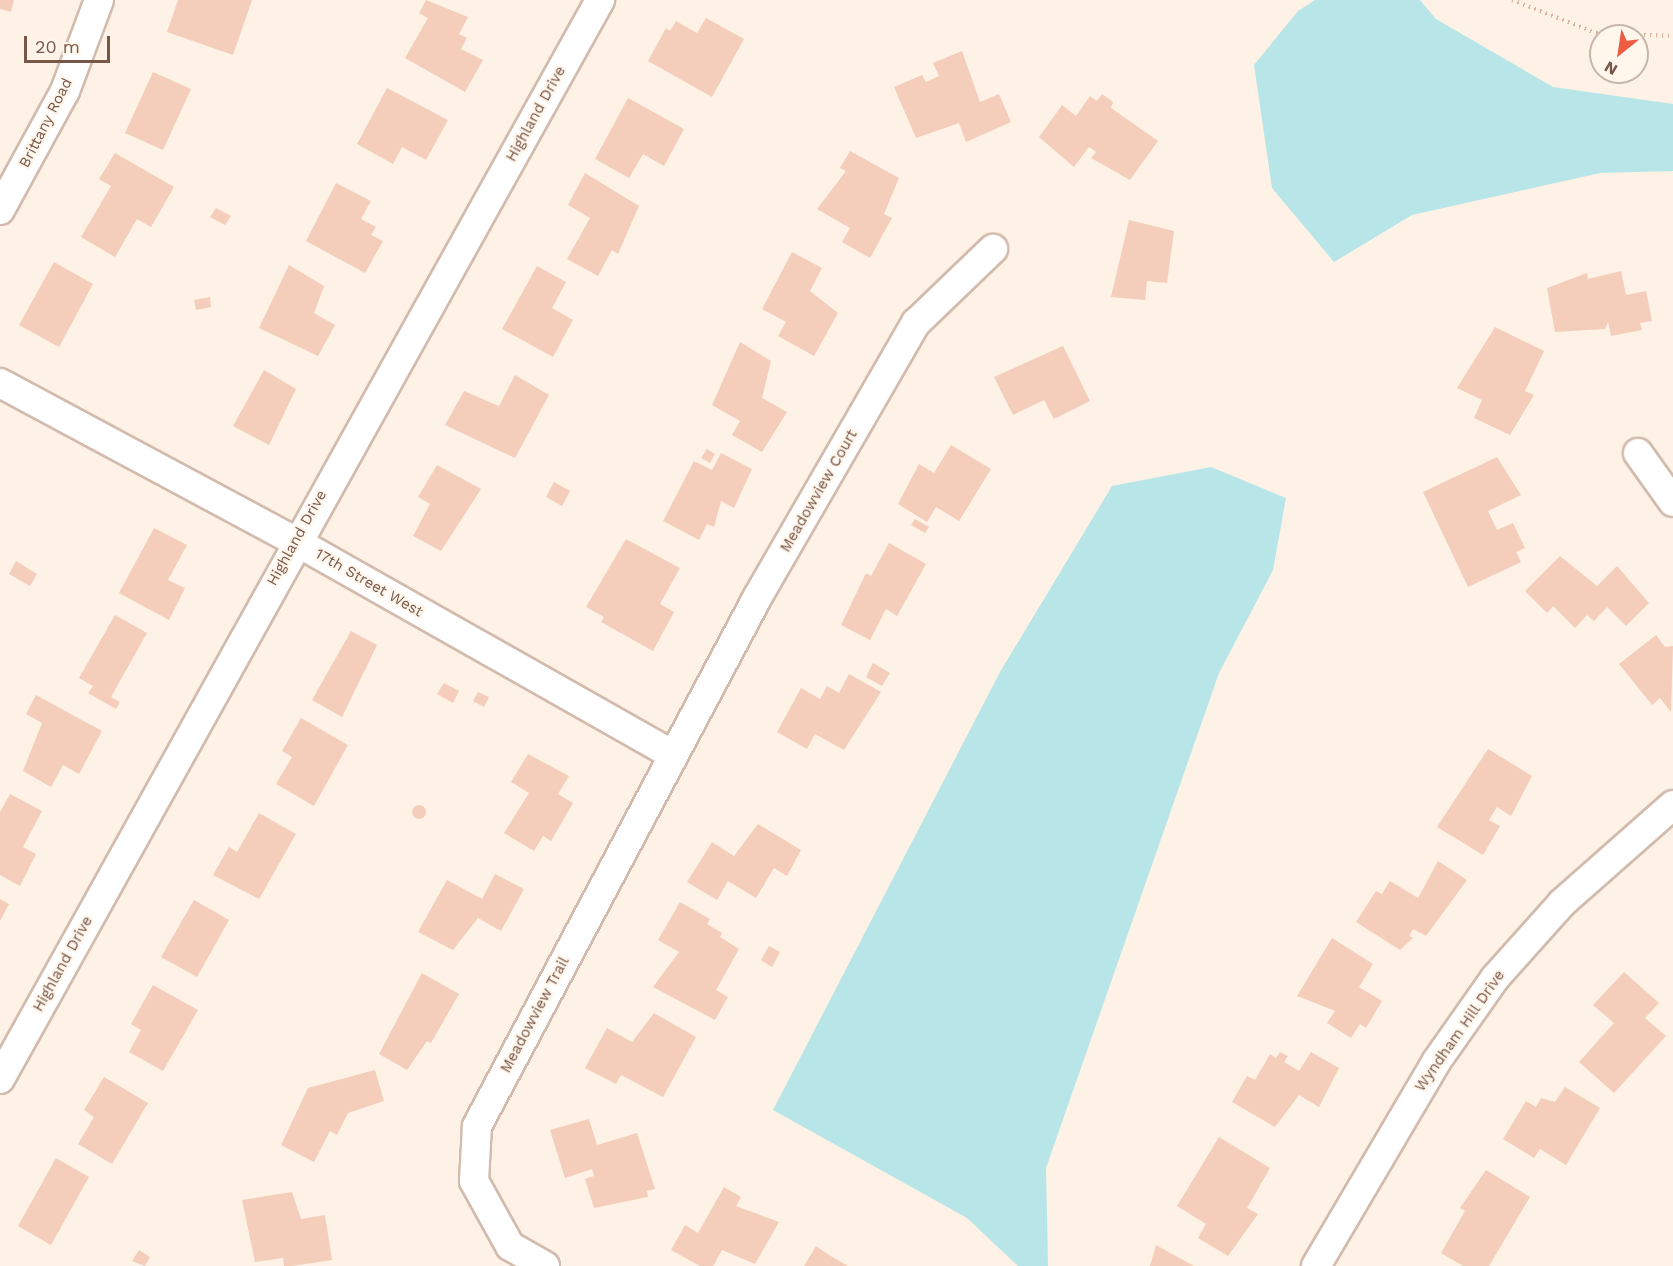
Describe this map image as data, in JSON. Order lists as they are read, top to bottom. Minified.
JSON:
{"streets":{"street":["Highland Drive","Brittany Road","Meadowview Court","17th Street West","Meadowview Trail","Wyndham Hill Drive"]},"crossings":[["Highland Drive","17th Street West"],["Meadowview Court","17th Street West"],["Meadowview Court","Meadowview Trail"],["17th Street West","Meadowview Trail"]],"scale_bar":"20 m","north":"bottom left"}
